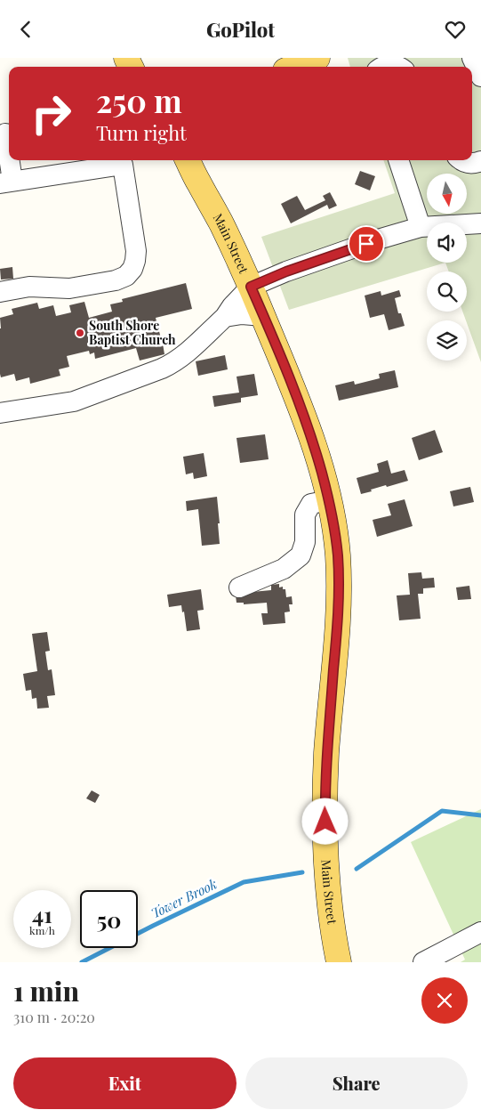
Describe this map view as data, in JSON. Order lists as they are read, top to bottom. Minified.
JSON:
{"streets":{"main road":["Main Street"]},"water":["Tower Brook"],"places":["South Shore Baptist Church"],"north":"bottom","page":{"header":"GoPilot","turn":["250 m","Turn right"],"speed":"41 km/h","limit":"50","heading":["1 min","310 m · 20:20"],"buttons":["Exit","Share"]}}
